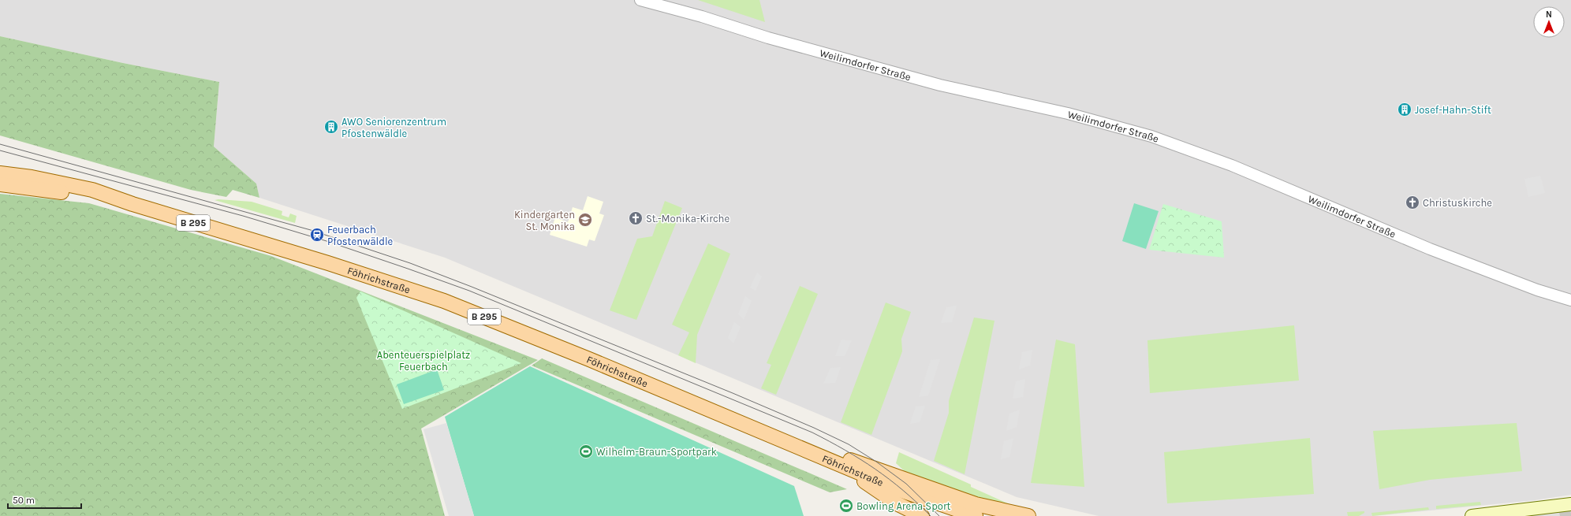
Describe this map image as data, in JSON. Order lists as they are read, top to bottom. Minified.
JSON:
{"streets":{"main road":["B 295","Föhrichstraße"],"street":["Weilimdorfer Straße"]},"crossings":[["B 295","Föhrichstraße"]],"parks":["Abenteuerspielplatz Feuerbach"],"places":{"building":["Josef-Hahn-Stift","AWO Seniorenzentrum Pfostenwäldle"],"church":["Christuskirche","St.-Monika-Kirche"],"school or university":["Kindergarten St. Monika"],"station":["Feuerbach Pfostenwäldle"],"sports":["Wilhelm-Braun-Sportpark","Bowling Arena Sport"]},"scale_bar":"50 m","north":"top"}
